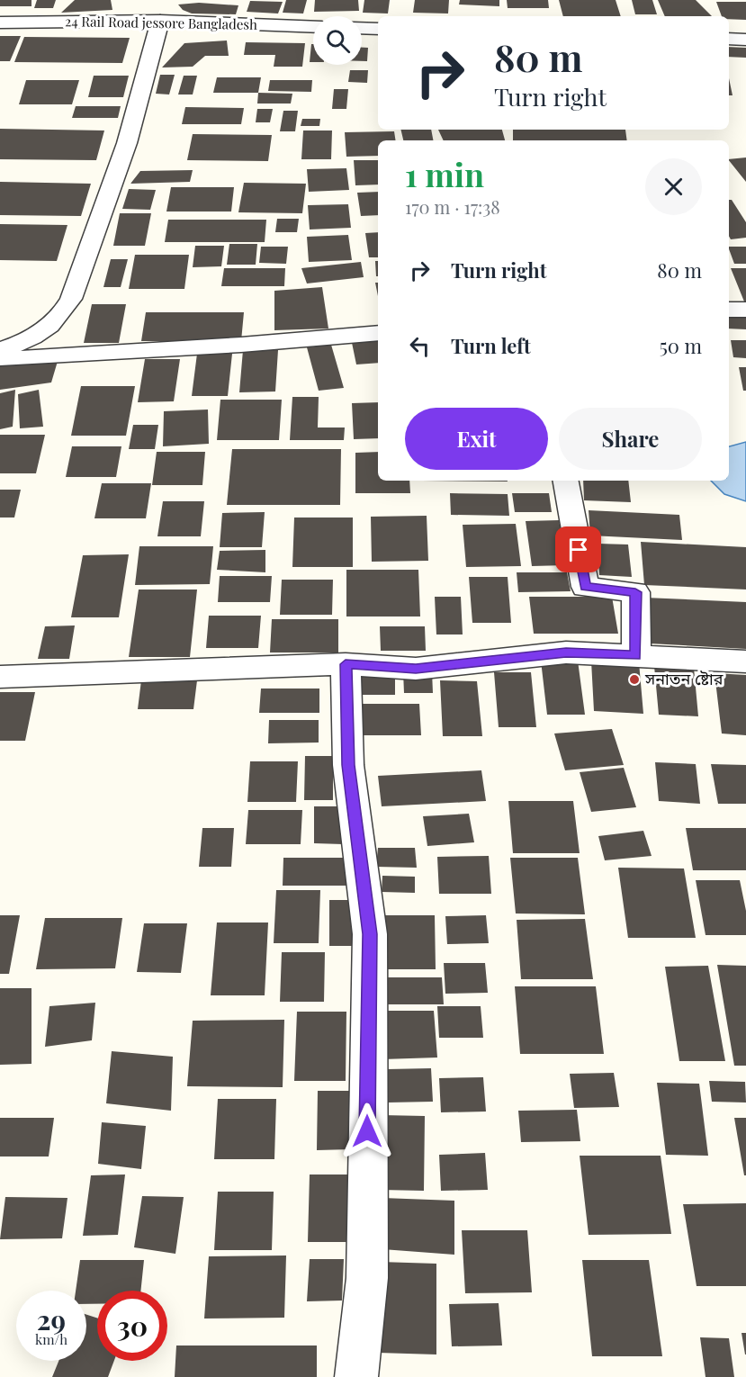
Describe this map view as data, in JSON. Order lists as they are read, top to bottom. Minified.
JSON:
{"streets":{"street":["24 Rail Road jessore Bangladesh"]},"places":["সনাতন ষ্টোর"],"page":{"turn":["80 m","Turn right"],"heading":["1 min","170 m · 17:38"],"list":[{"name":"Turn right","value":"80 m"},{"name":"Turn left","value":"50 m"}],"buttons":["Exit","Share"],"speed":"29 km/h","limit":"30"}}
